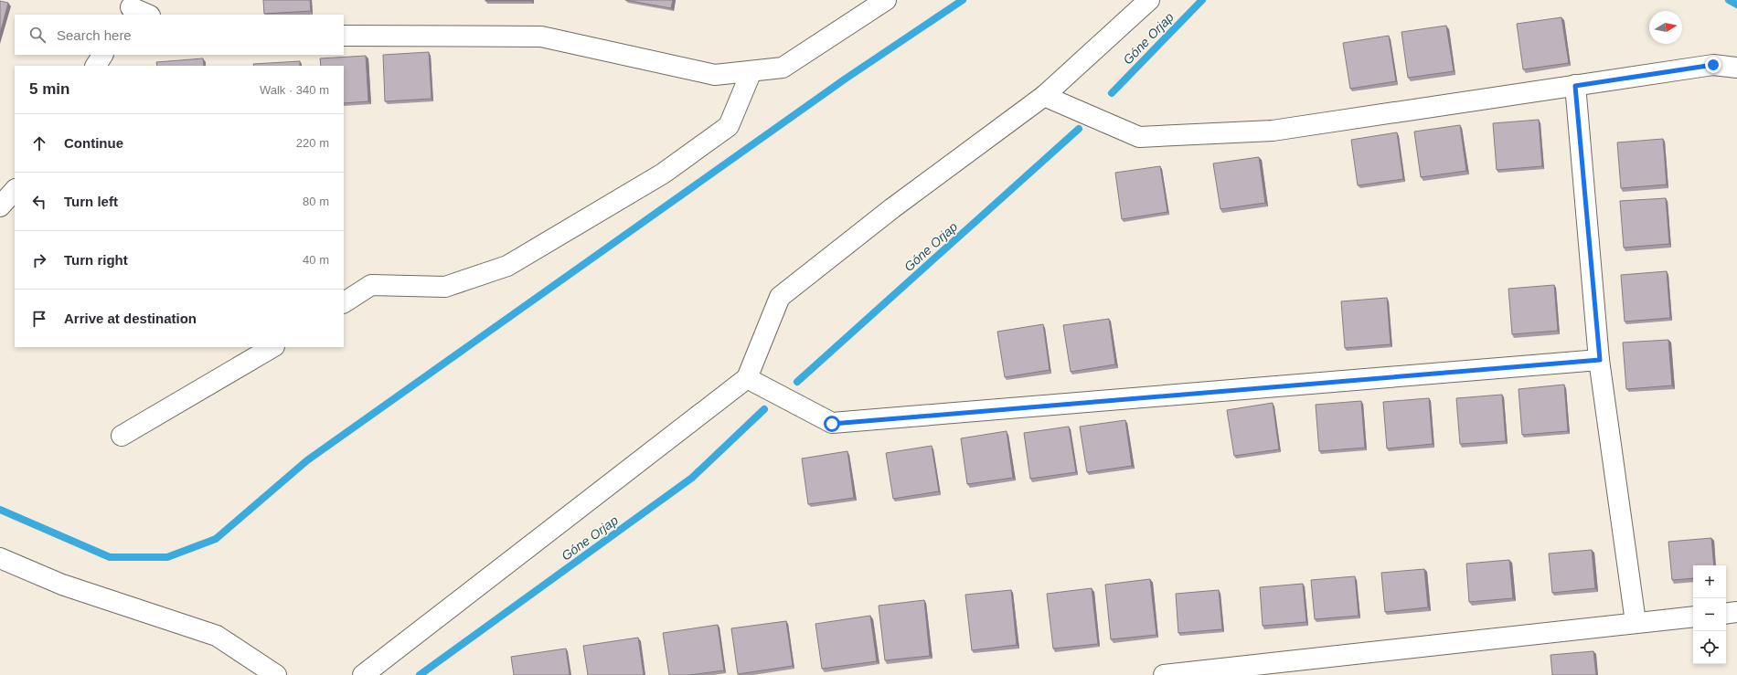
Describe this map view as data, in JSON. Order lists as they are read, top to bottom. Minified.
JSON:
{"water":["Góne Orjap"],"north":"right","page":{"search":"Search here","heading":["5 min","Walk · 340 m"],"list":[["Continue","220 m"],["Turn left","80 m"],["Turn right","40 m"],"Arrive at destination"],"map_buttons":["+","−"]}}
